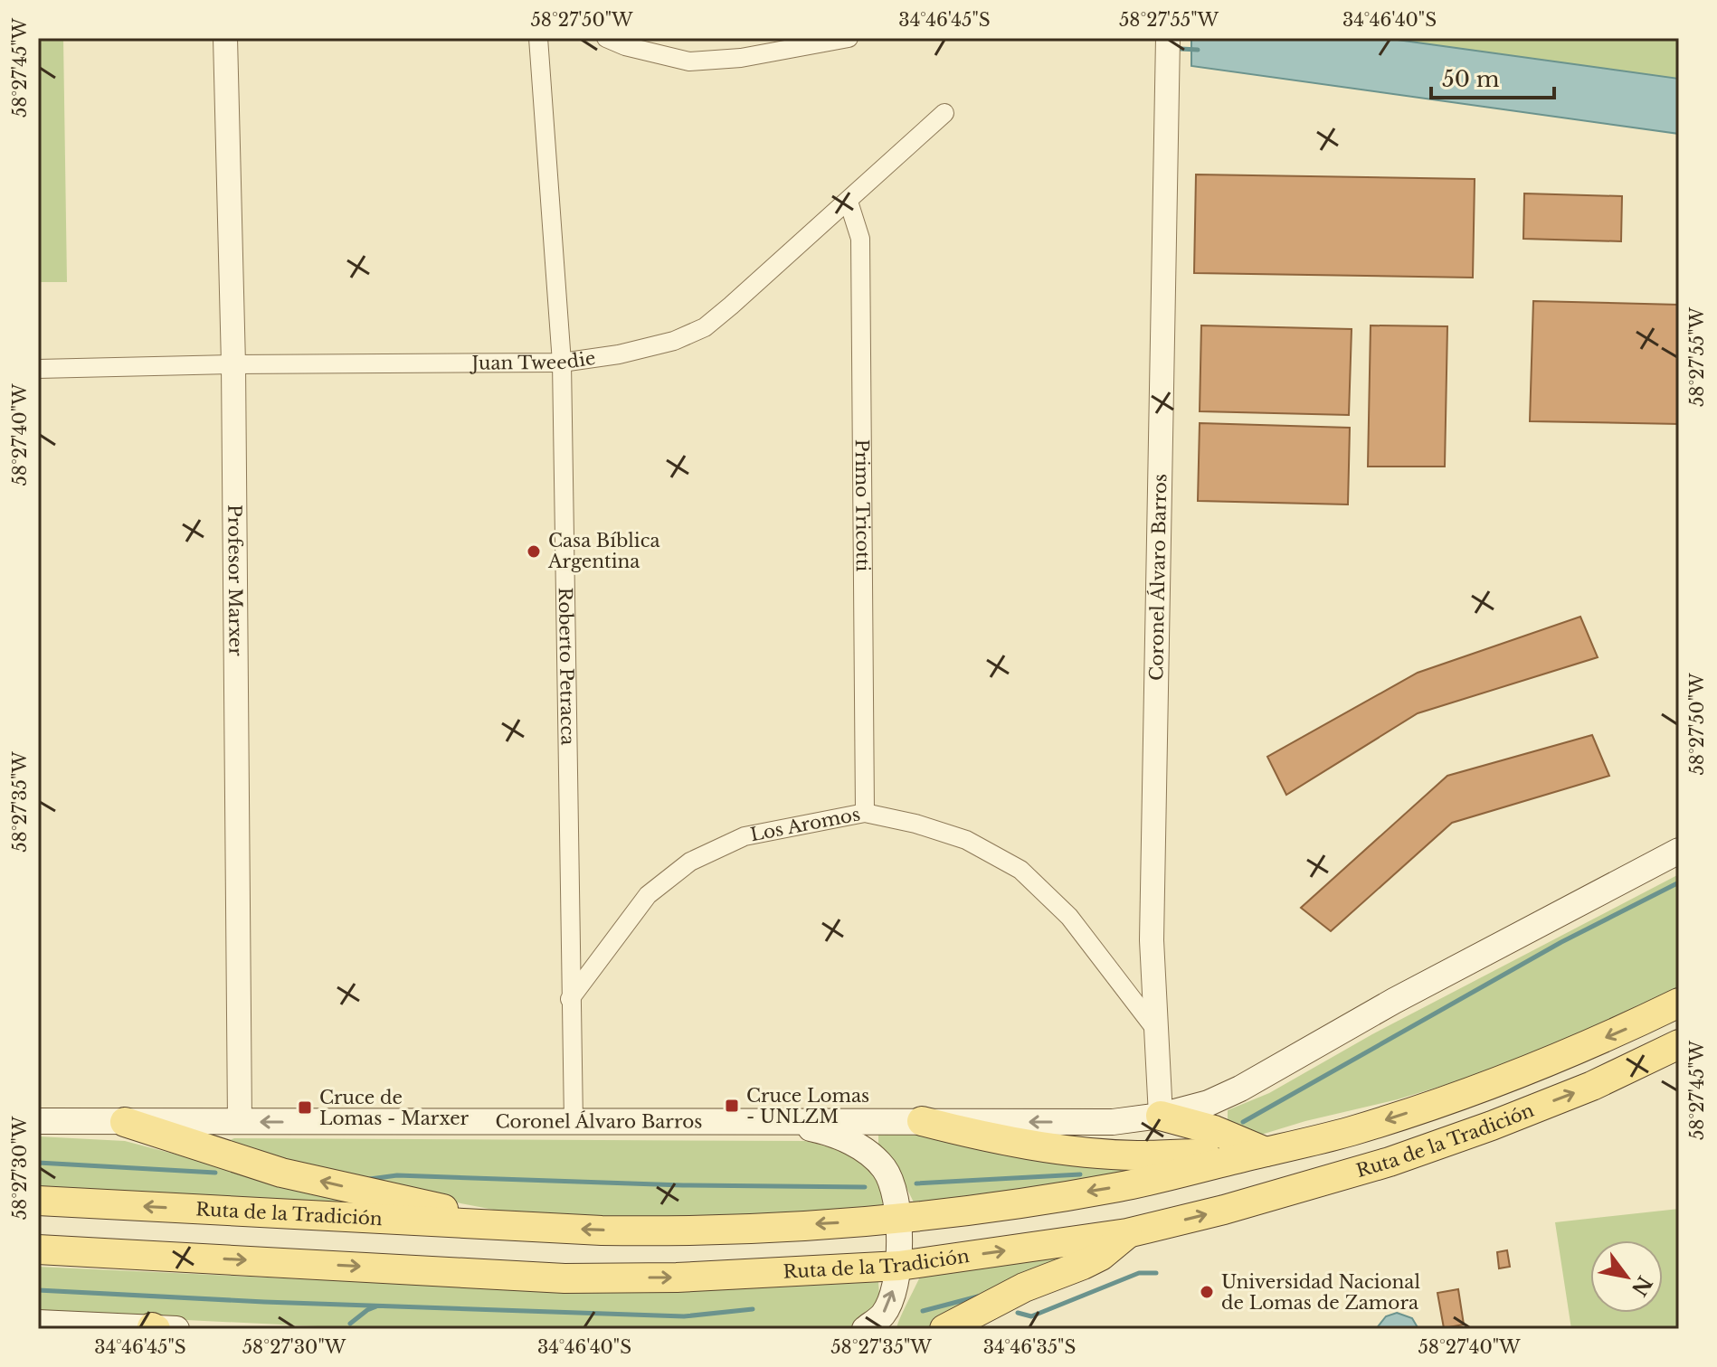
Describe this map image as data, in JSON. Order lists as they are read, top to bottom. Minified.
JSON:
{"streets":{"main road":["Coronel Álvaro Barros","Ruta de la Tradición"],"street":["Juan Tweedie","Primo Tricotti","Profesor Marxer","Roberto Petracca","Los Aromos"]},"crossings":[["Juan Tweedie","Primo Tricotti"],["Juan Tweedie","Profesor Marxer"],["Juan Tweedie","Roberto Petracca"],["Primo Tricotti","Los Aromos"],["Coronel Álvaro Barros","Profesor Marxer"],["Coronel Álvaro Barros","Roberto Petracca"],["Coronel Álvaro Barros","Los Aromos"],["Roberto Petracca","Los Aromos"]],"places":{"other":["Casa Bíblica Argentina","Universidad Nacional de Lomas de Zamora"],"transit":["Cruce Lomas - UNLZM","Cruce de Lomas - Marxer"]},"scale_bar":"50 m","north":"bottom right","coordinates":["58°27'50\"W","34°46'45\"S","58°27'55\"W","34°46'40\"S","58°27'45\"W","58°27'40\"W","58°27'35\"W","58°27'30\"W","34°46'35\"S"]}
